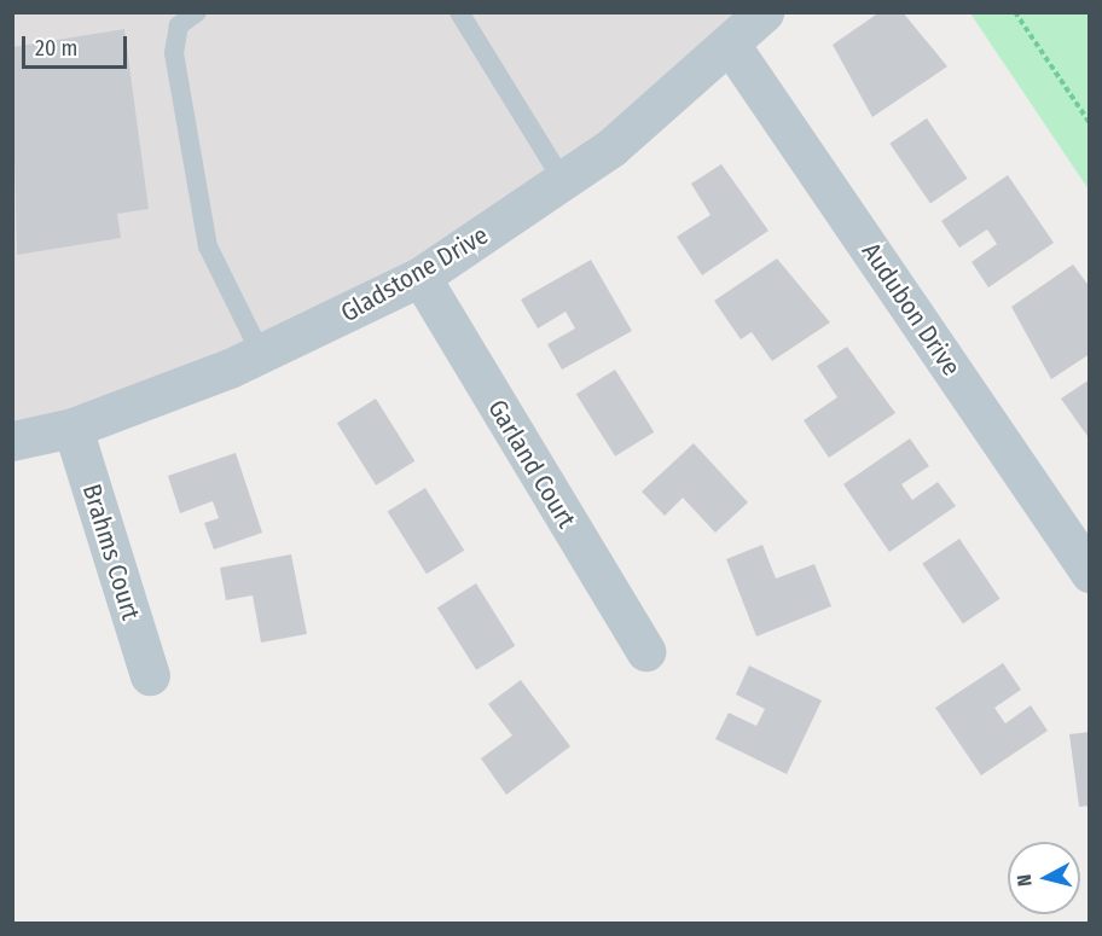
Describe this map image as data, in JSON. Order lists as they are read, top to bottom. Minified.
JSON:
{"streets":{"street":["Gladstone Drive","Audubon Drive","Garland Court","Brahms Court"]},"crossings":[["Gladstone Drive","Audubon Drive"],["Gladstone Drive","Garland Court"],["Gladstone Drive","Brahms Court"]],"scale_bar":"20 m","north":"left"}
